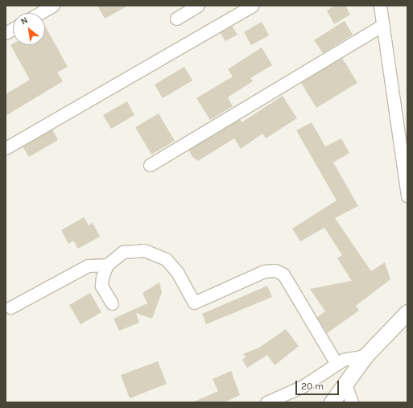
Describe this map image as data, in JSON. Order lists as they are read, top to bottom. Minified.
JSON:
{"scale_bar":"20 m","north":"top left"}
